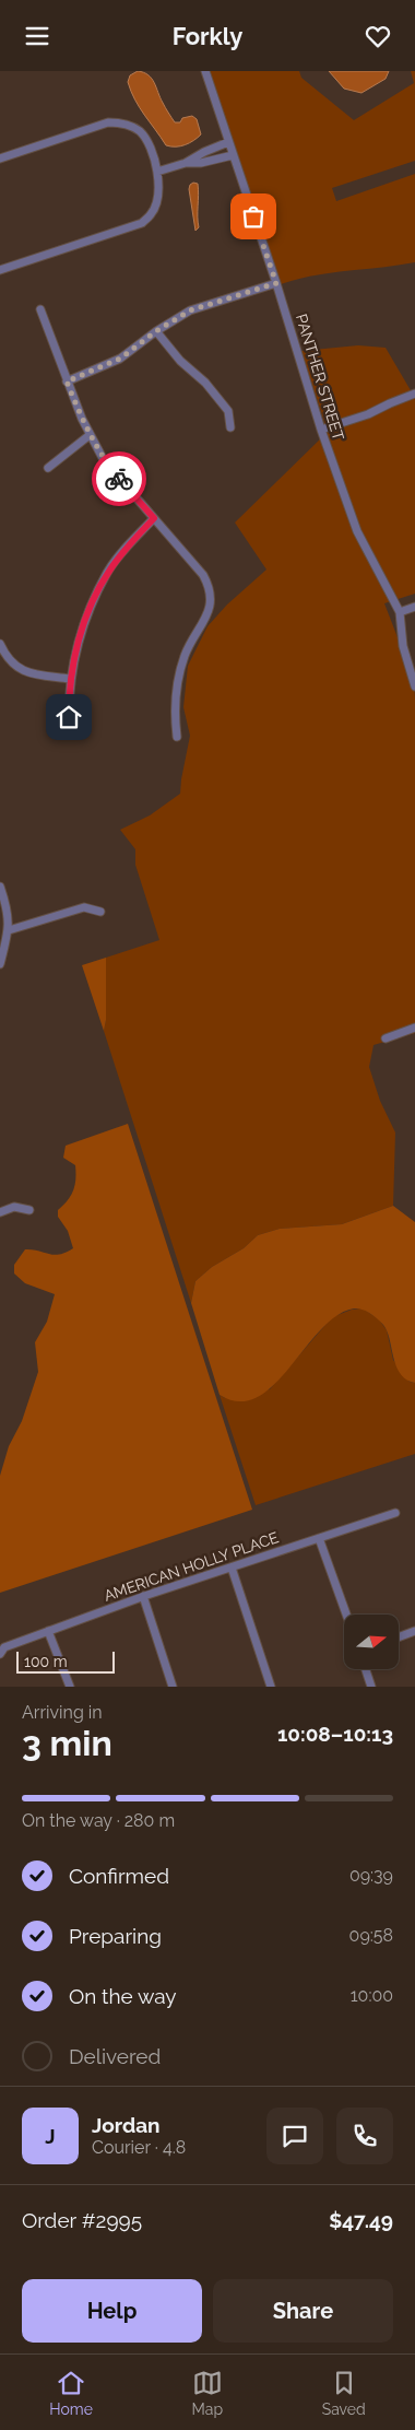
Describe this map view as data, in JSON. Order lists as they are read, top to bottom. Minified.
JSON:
{"streets":{"street":["PANTHER STREET","AMERICAN HOLLY PLACE"]},"scale_bar":"100 m","north":"right","page":{"header":"Forkly","scale":"100 m","heading":["3 min","Arriving in","10:08–10:13"],"panel":["Jordan","Courier · 4.8","Order #2995","$47.49"],"bar":"On the way · 280 m","list":[["Confirmed","09:39"],["Preparing","09:58"],["On the way","10:00"],"Delivered"],"round":"J","buttons":["Help","Share"],"tabs":["Home","Map","Saved"]}}
